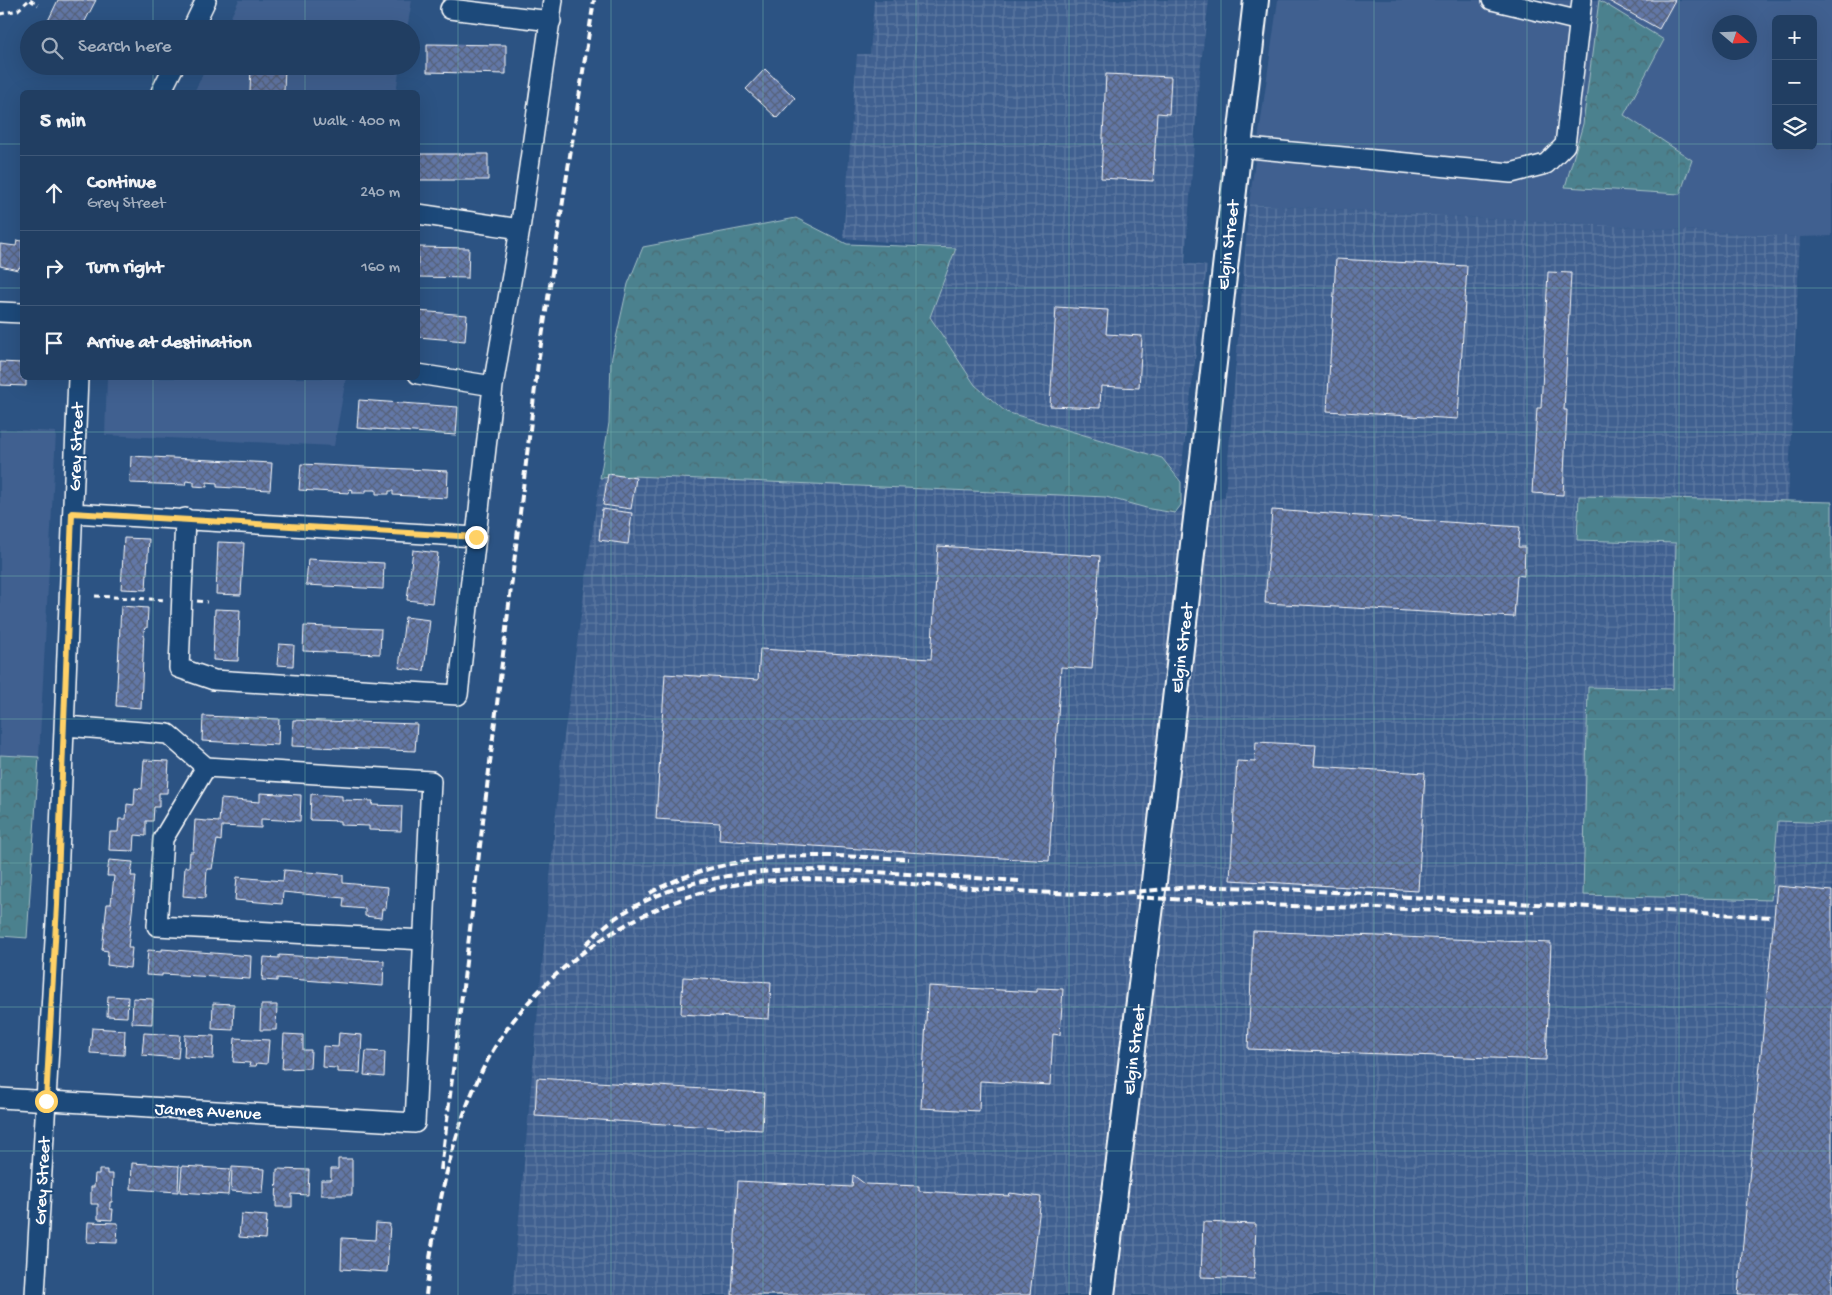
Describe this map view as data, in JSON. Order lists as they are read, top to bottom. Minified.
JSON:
{"streets":{"main road":["Elgin Street"],"street":["Grey Street","James Avenue"]},"crossings":[["Grey Street","James Avenue"]],"north":"right","page":{"map_buttons":["+","−"],"search":"Search here","heading":["5 min","Walk · 400 m"],"list":[["Continue","Grey Street","240 m"],["Turn right","160 m"],"Arrive at destination"]}}
